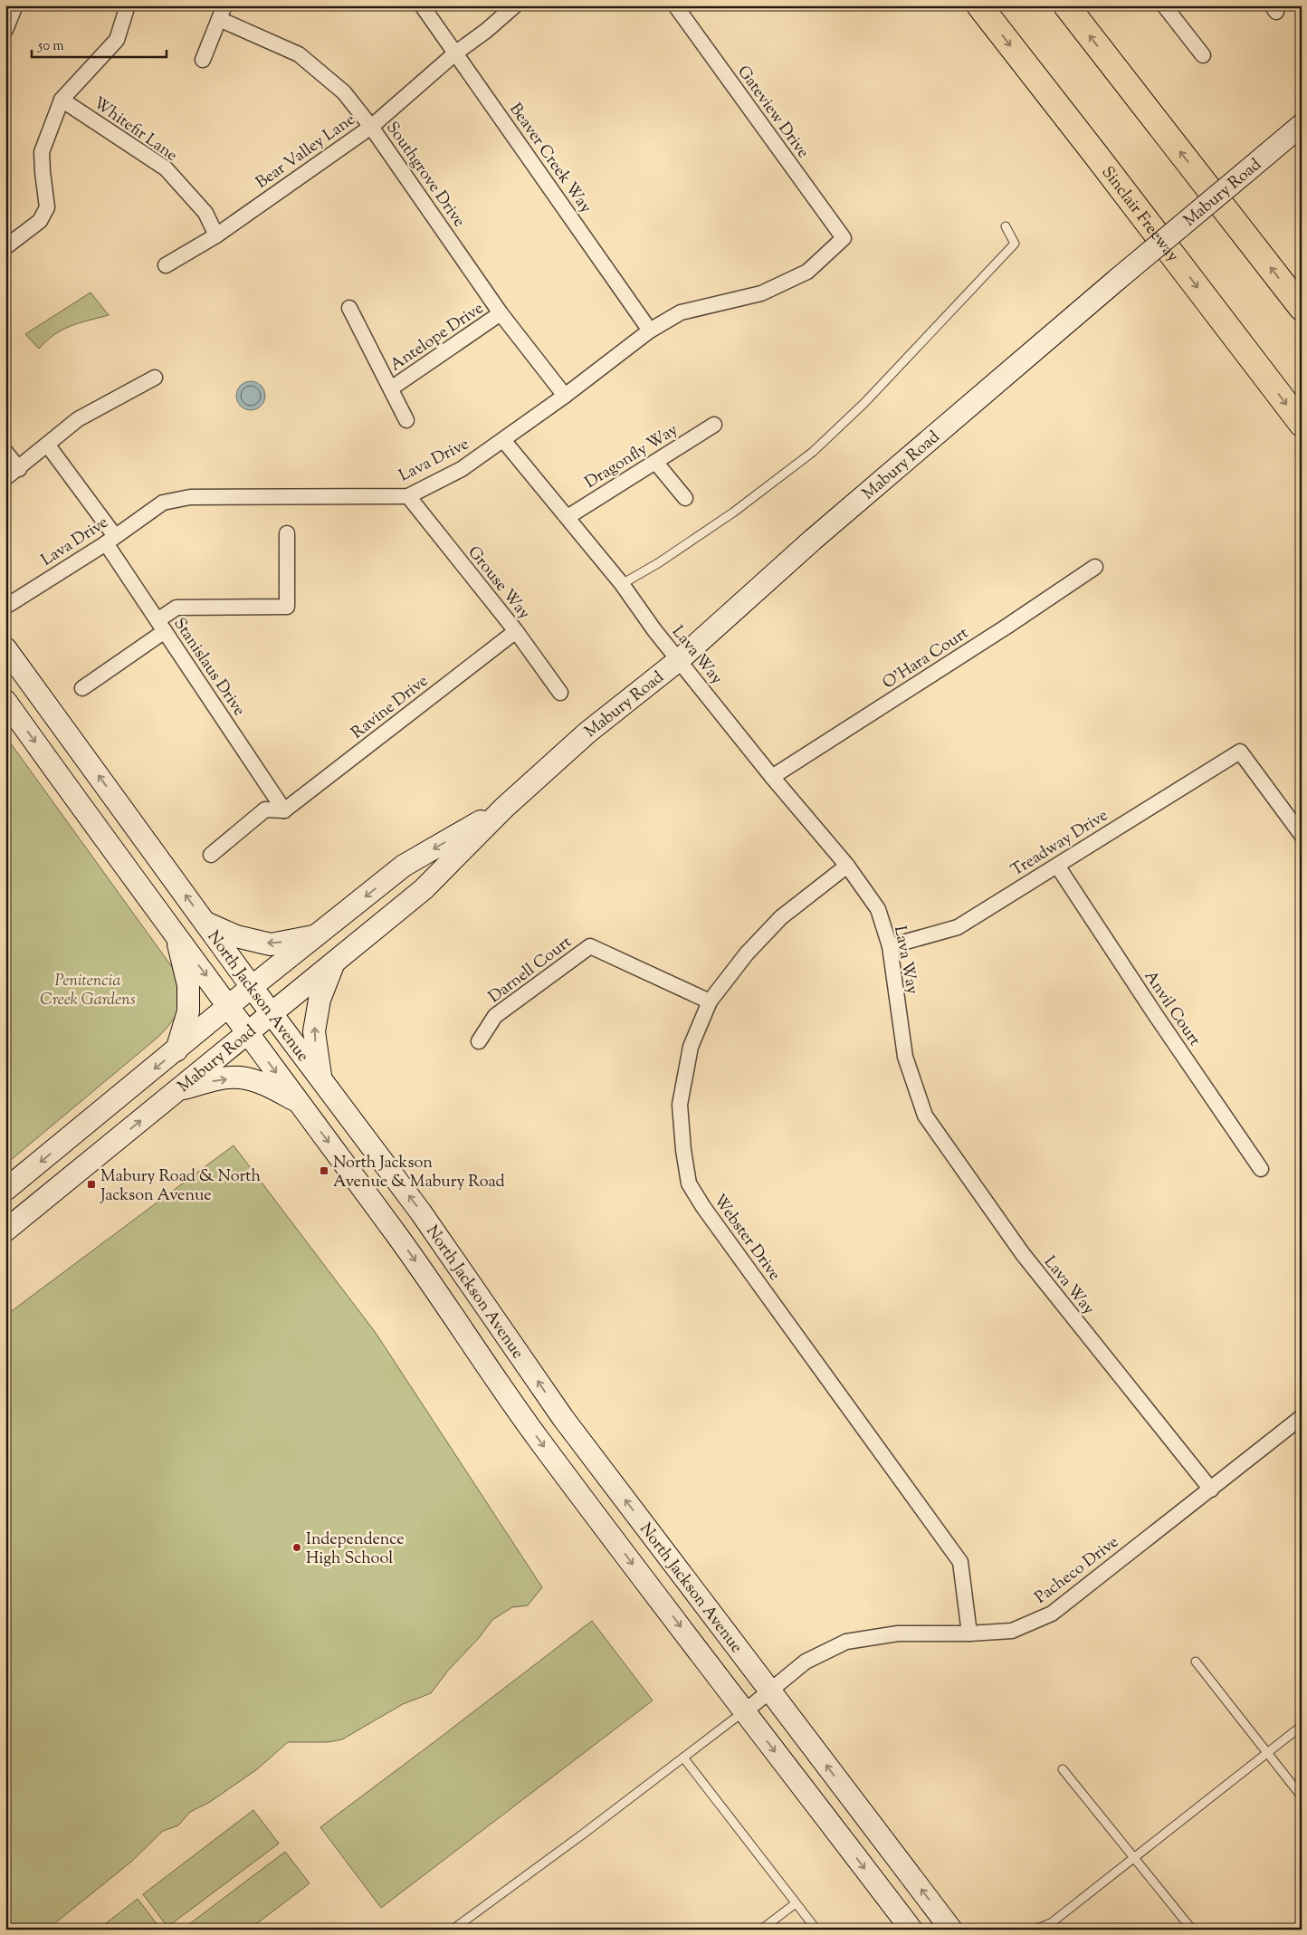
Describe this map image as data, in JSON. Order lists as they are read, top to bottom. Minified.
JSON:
{"streets":{"highway":["Sinclair Freeway"],"main road":["Mabury Road","North Jackson Avenue"],"street":["Gateview Drive","Whitefir Lane","Bear Valley Lane","Beaver Creek Way","Southgrove Drive","Antelope Drive","Dragonfly Way","Lava Drive","Grouse Way","Lava Way","O'Hara Court","Stanislaus Drive","Ravine Drive","Treadway Drive","Darnell Court","Anvil Court","Webster Drive","Pacheco Drive"]},"crossings":[["Gateview Drive","Lava Drive"],["Whitefir Lane","Bear Valley Lane"],["Bear Valley Lane","Beaver Creek Way"],["Bear Valley Lane","Southgrove Drive"],["Beaver Creek Way","Lava Drive"],["Southgrove Drive","Antelope Drive"],["Southgrove Drive","Lava Drive"],["Mabury Road","Lava Way"],["Mabury Road","North Jackson Avenue"],["Dragonfly Way","Lava Way"],["Lava Drive","Grouse Way"],["Lava Drive","Lava Way"],["Lava Drive","Stanislaus Drive"],["Grouse Way","Ravine Drive"],["Lava Way","O'Hara Court"],["Lava Way","Treadway Drive"],["Lava Way","Webster Drive"],["Lava Way","Pacheco Drive"],["Stanislaus Drive","Ravine Drive"],["Treadway Drive","Anvil Court"],["Darnell Court","Webster Drive"],["North Jackson Avenue","Pacheco Drive"],["Webster Drive","Pacheco Drive"]],"parks":["Penitencia Creek Gardens"],"places":{"transit":["North Jackson Avenue & Mabury Road","Mabury Road & North Jackson Avenue"],"other":["Independence High School"]},"scale_bar":"50 m"}
